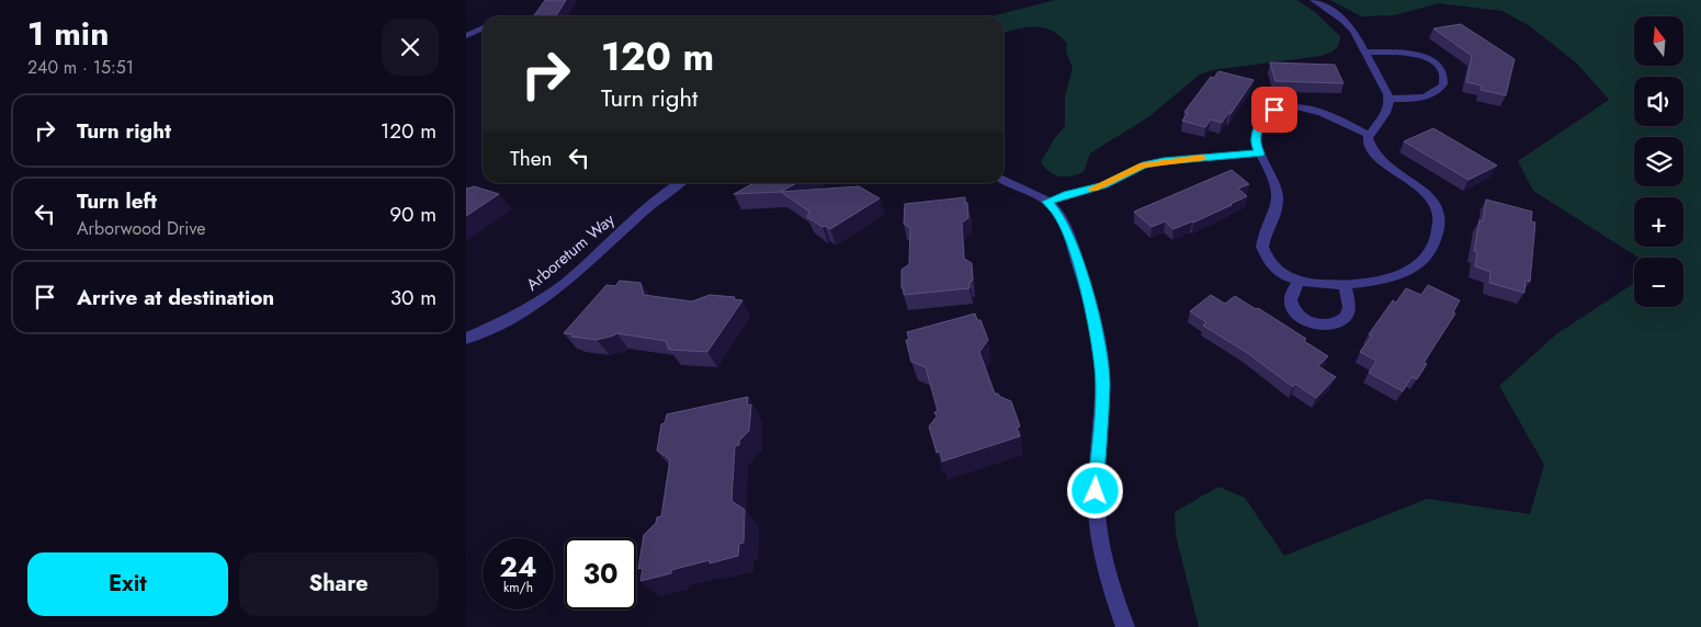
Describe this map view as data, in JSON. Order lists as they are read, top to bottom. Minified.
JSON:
{"streets":{"street":["Arboretum Way"]},"north":"top","page":{"heading":["1 min","240 m · 15:51"],"map_buttons":["+","−"],"turn":["120 m","Turn right"],"list":[{"name":"Turn right","value":"120 m"},{"name":"Turn left","note":"Arborwood Drive","value":"90 m"},{"name":"Arrive at destination","value":"30 m"}],"then":"Then","speed":"24 km/h","limit":"30","buttons":["Exit","Share"]}}
